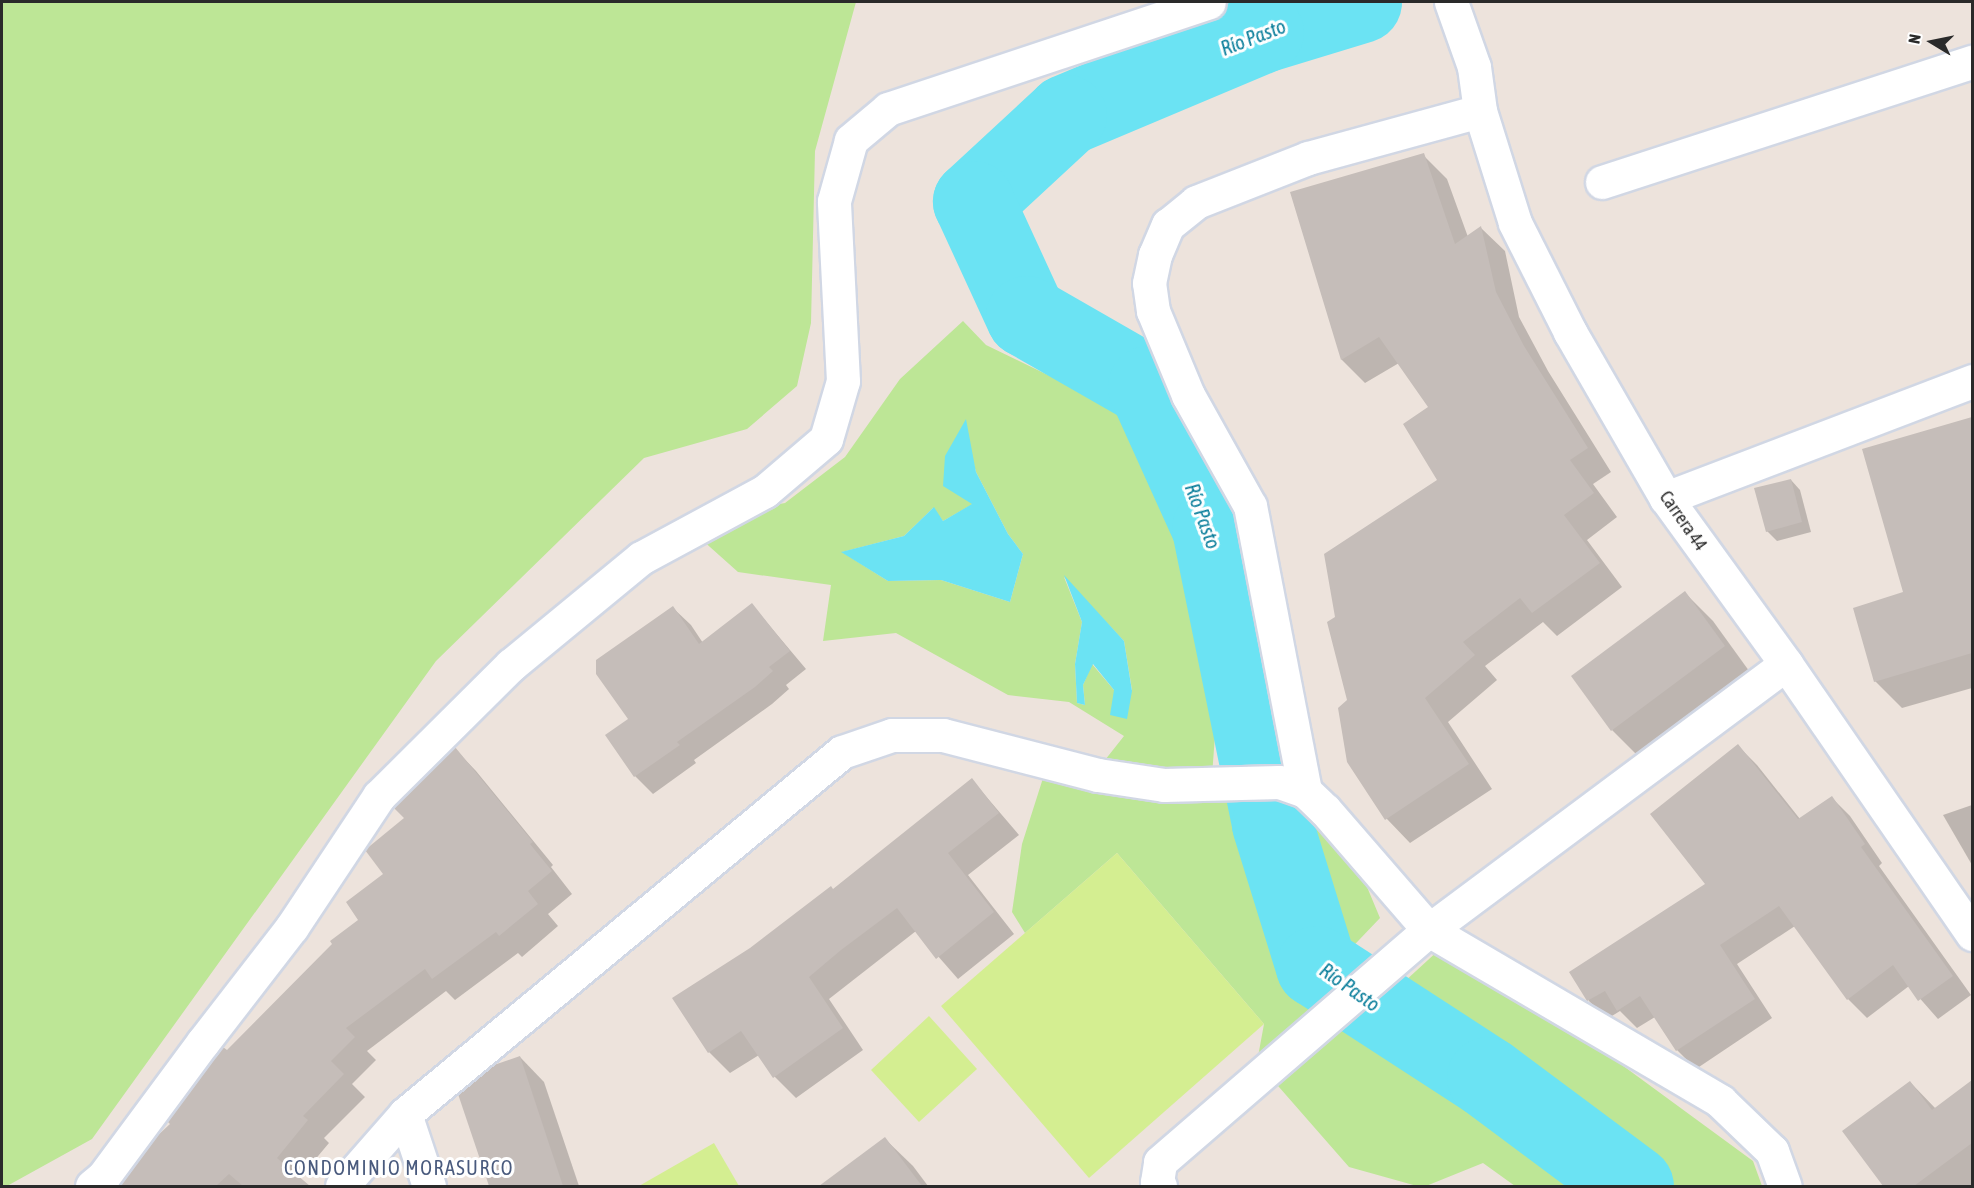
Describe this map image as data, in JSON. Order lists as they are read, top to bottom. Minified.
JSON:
{"streets":{"street":["Carrera 44"]},"districts":["CONDOMINIO MORASURCO"],"water":["Río Pasto"],"north":"left"}
